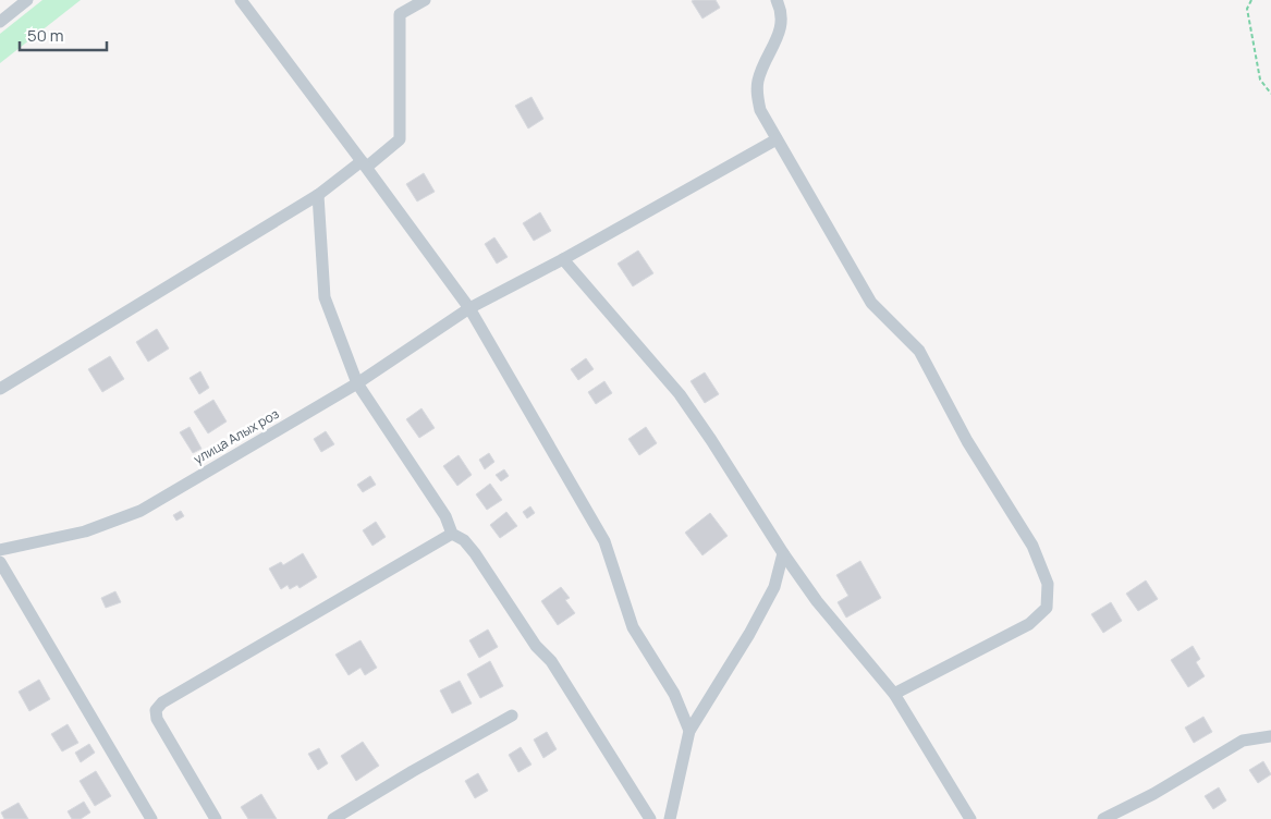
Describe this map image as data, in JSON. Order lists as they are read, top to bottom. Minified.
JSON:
{"streets":{"street":["улица Алых роз"]},"scale_bar":"50 m"}
